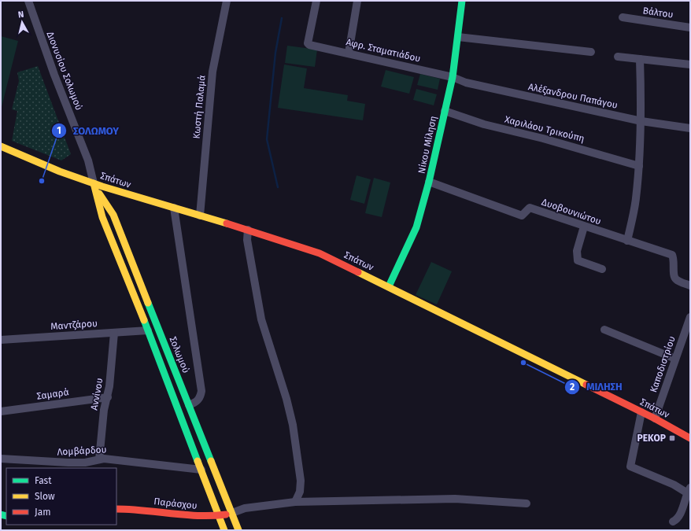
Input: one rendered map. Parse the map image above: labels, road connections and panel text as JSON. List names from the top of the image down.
{
  "streets": {
    "street": [
      "Βάλτου",
      "Αφρ. Σταματιάδου",
      "Διονυσίου Σολωμού",
      "Αλέξανδρου Παπάγου",
      "Κωστή Παλαμά",
      "Χαριλάου Τρικούπη",
      "Νίκου Μίληση",
      "Σπάτων",
      "Δυοβουνιώτου",
      "Μαντζάρου",
      "Σολωμού",
      "Καποδιστρίου",
      "Σαμαρά",
      "Αννίνου",
      "Λομβάρδου",
      "Παράσχου"
    ]
  },
  "crossings": [
    ["Αφρ. Σταματιάδου", "Αλέξανδρου Παπάγου"],
    ["Αφρ. Σταματιάδου", "Νίκου Μίληση"],
    ["Διονυσίου Σολωμού", "Σπάτων"],
    ["Διονυσίου Σολωμού", "Σολωμού"],
    ["Αλέξανδρου Παπάγου", "Νίκου Μίληση"],
    ["Κωστή Παλαμά", "Σπάτων"],
    ["Χαριλάου Τρικούπη", "Νίκου Μίληση"],
    ["Νίκου Μίληση", "Σπάτων"],
    ["Νίκου Μίληση", "Δυοβουνιώτου"],
    ["Σπάτων", "Σολωμού"],
    ["Σπάτων", "Καποδιστρίου"],
    ["Μαντζάρου", "Αννίνου"],
    ["Σολωμού", "Παράσχου"],
    ["Σαμαρά", "Αννίνου"],
    ["Αννίνου", "Λομβάρδου"]
  ],
  "places": {
    "other": ["ΣΟΛΩΜΟΥ", "ΜΙΛΗΣΗ"],
    "transit": ["ΡΕΚΟΡ"]
  },
  "legend": ["Fast", "Slow", "Jam"],
  "north": "top"
}
